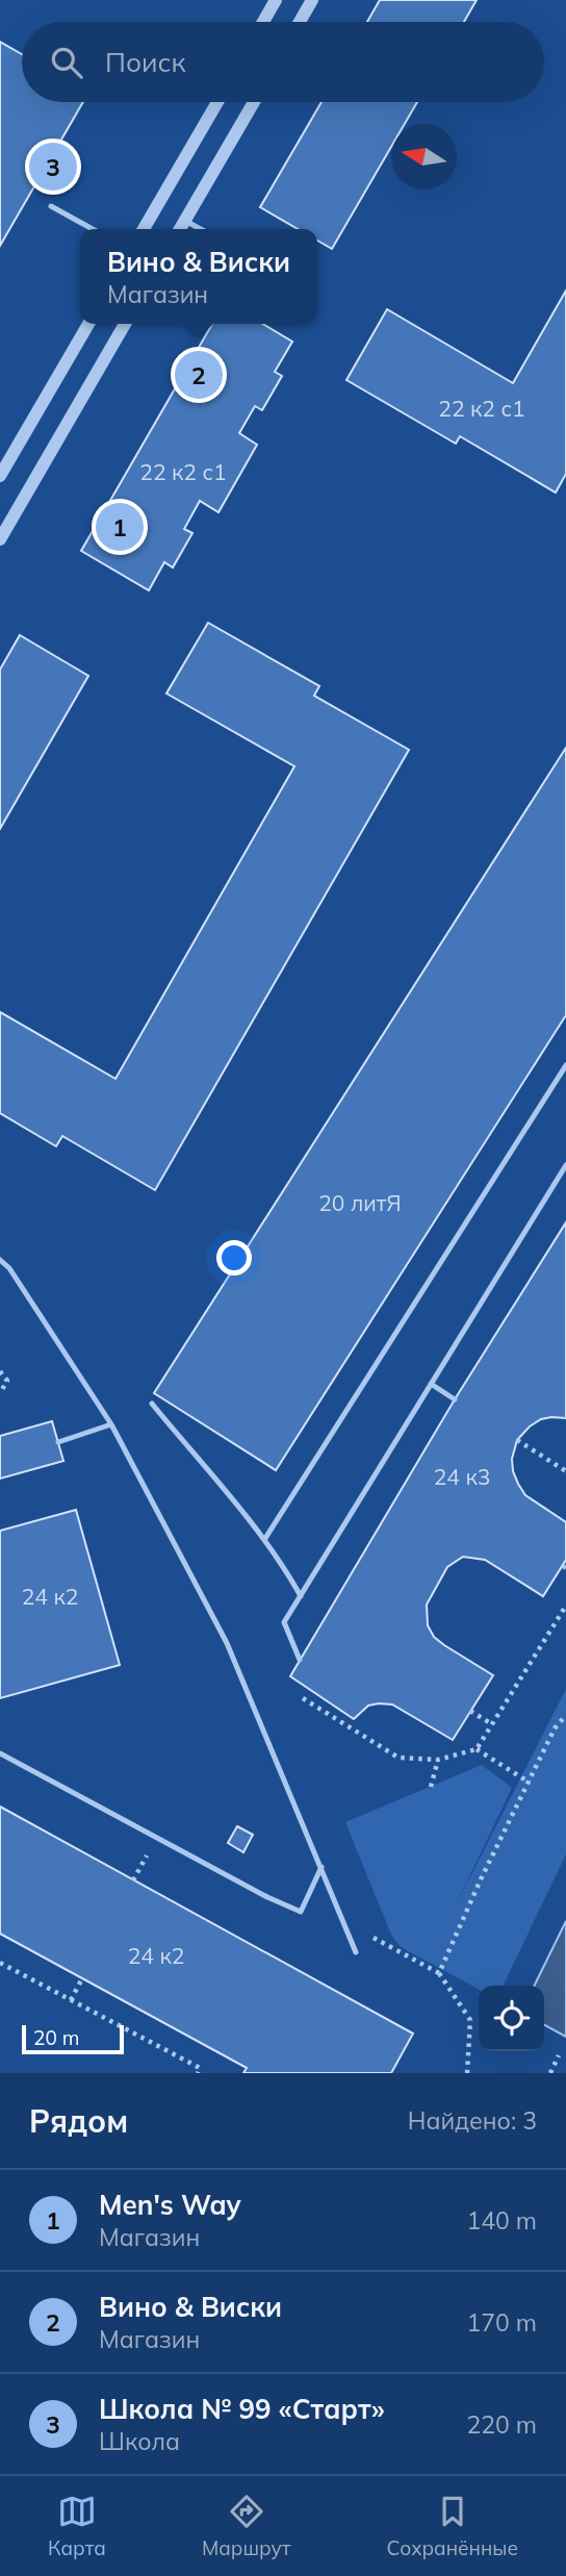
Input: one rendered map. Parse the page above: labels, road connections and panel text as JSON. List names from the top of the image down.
{
  "house_numbers": [
    "22 к2 с1",
    "22 к2 с1",
    "20 литЯ",
    "24 к3",
    "24 к2",
    "24 к2"
  ],
  "scale_bar": "20 m",
  "north": "left",
  "page": {
    "search": "Поиск",
    "pins": ["3", "2", "1"],
    "popup": ["Вино & Виски", "Магазин"],
    "scale": "20 m",
    "heading": ["Рядом", "Найдено: 3"],
    "list": [
      {
        "mark": "1",
        "name": "Men's Way",
        "note": "Магазин",
        "value": "140 m"
      },
      {
        "mark": "2",
        "name": "Вино & Виски",
        "note": "Магазин",
        "value": "170 m"
      },
      {
        "mark": "3",
        "name": "Школа № 99 «Старт»",
        "note": "Школа",
        "value": "220 m"
      }
    ],
    "nav": ["Карта", "Маршрут", "Сохранённые"]
  }
}
